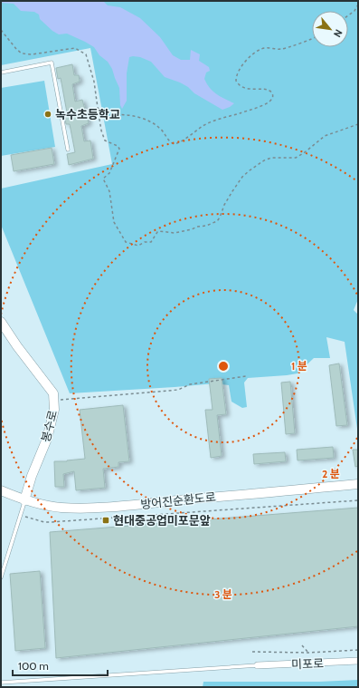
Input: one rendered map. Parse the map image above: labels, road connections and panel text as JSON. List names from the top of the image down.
{
  "streets": {
    "main road": ["봉수로", "방어진순환도로"],
    "street": ["미포로"]
  },
  "crossings": [
    ["봉수로", "방어진순환도로"]
  ],
  "places": {
    "other": ["녹수초등학교"],
    "transit": ["현대중공업미포문앞"]
  },
  "scale_bar": "100 m",
  "north": "bottom right",
  "rings": ["1 분", "2 분", "3 분"]
}
